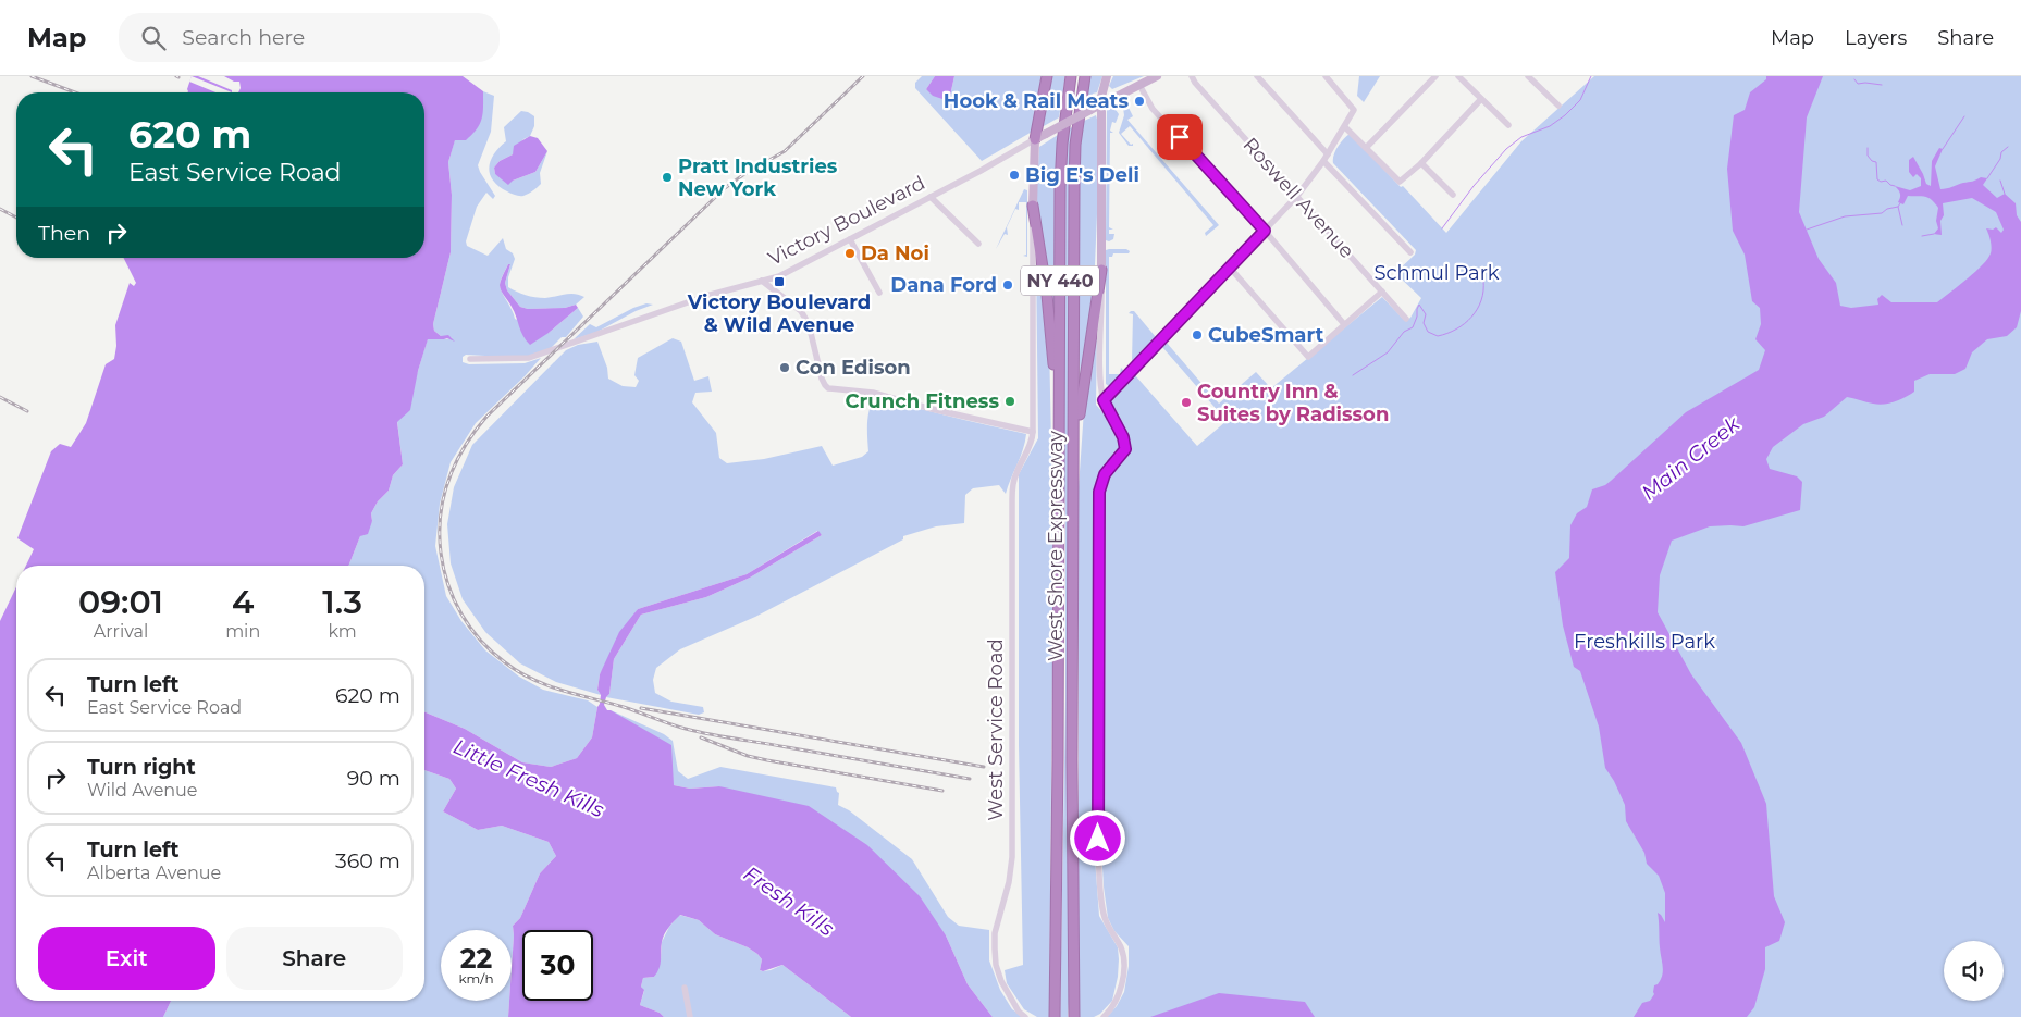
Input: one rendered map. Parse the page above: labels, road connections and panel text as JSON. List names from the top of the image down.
{
  "streets": {
    "highway": ["NY 440", "West Shore Expressway"],
    "main road": ["Victory Boulevard", "West Service Road"],
    "street": ["Roswell Avenue"]
  },
  "crossings": [
    ["Victory Boulevard", "West Service Road"]
  ],
  "water": ["Main Creek", "Little Fresh Kills", "Fresh Kills"],
  "parks": ["Schmul Park", "Freshkills Park"],
  "places": {
    "other": [
      "Hook & Rail Meats",
      "Big E's Deli",
      "Pratt Industries New York",
      "Da Noi",
      "Dana Ford",
      "CubeSmart",
      "Con Edison",
      "Crunch Fitness",
      "Country Inn & Suites by Radisson"
    ],
    "transit": ["Victory Boulevard & Wild Avenue"]
  },
  "page": {
    "header": "Map",
    "search": "Search here",
    "nav": ["Map", "Layers", "Share"],
    "turn": ["620 m", "East Service Road"],
    "then": "Then",
    "eta": [
      "09:01",
      "Arrival",
      "4",
      "min",
      "1.3",
      "km"
    ],
    "list": [
      {
        "name": "Turn left",
        "note": "East Service Road",
        "value": "620 m"
      },
      {
        "name": "Turn right",
        "note": "Wild Avenue",
        "value": "90 m"
      },
      {
        "name": "Turn left",
        "note": "Alberta Avenue",
        "value": "360 m"
      }
    ],
    "buttons": ["Exit", "Share"],
    "speed": "22 km/h",
    "limit": "30"
  }
}
